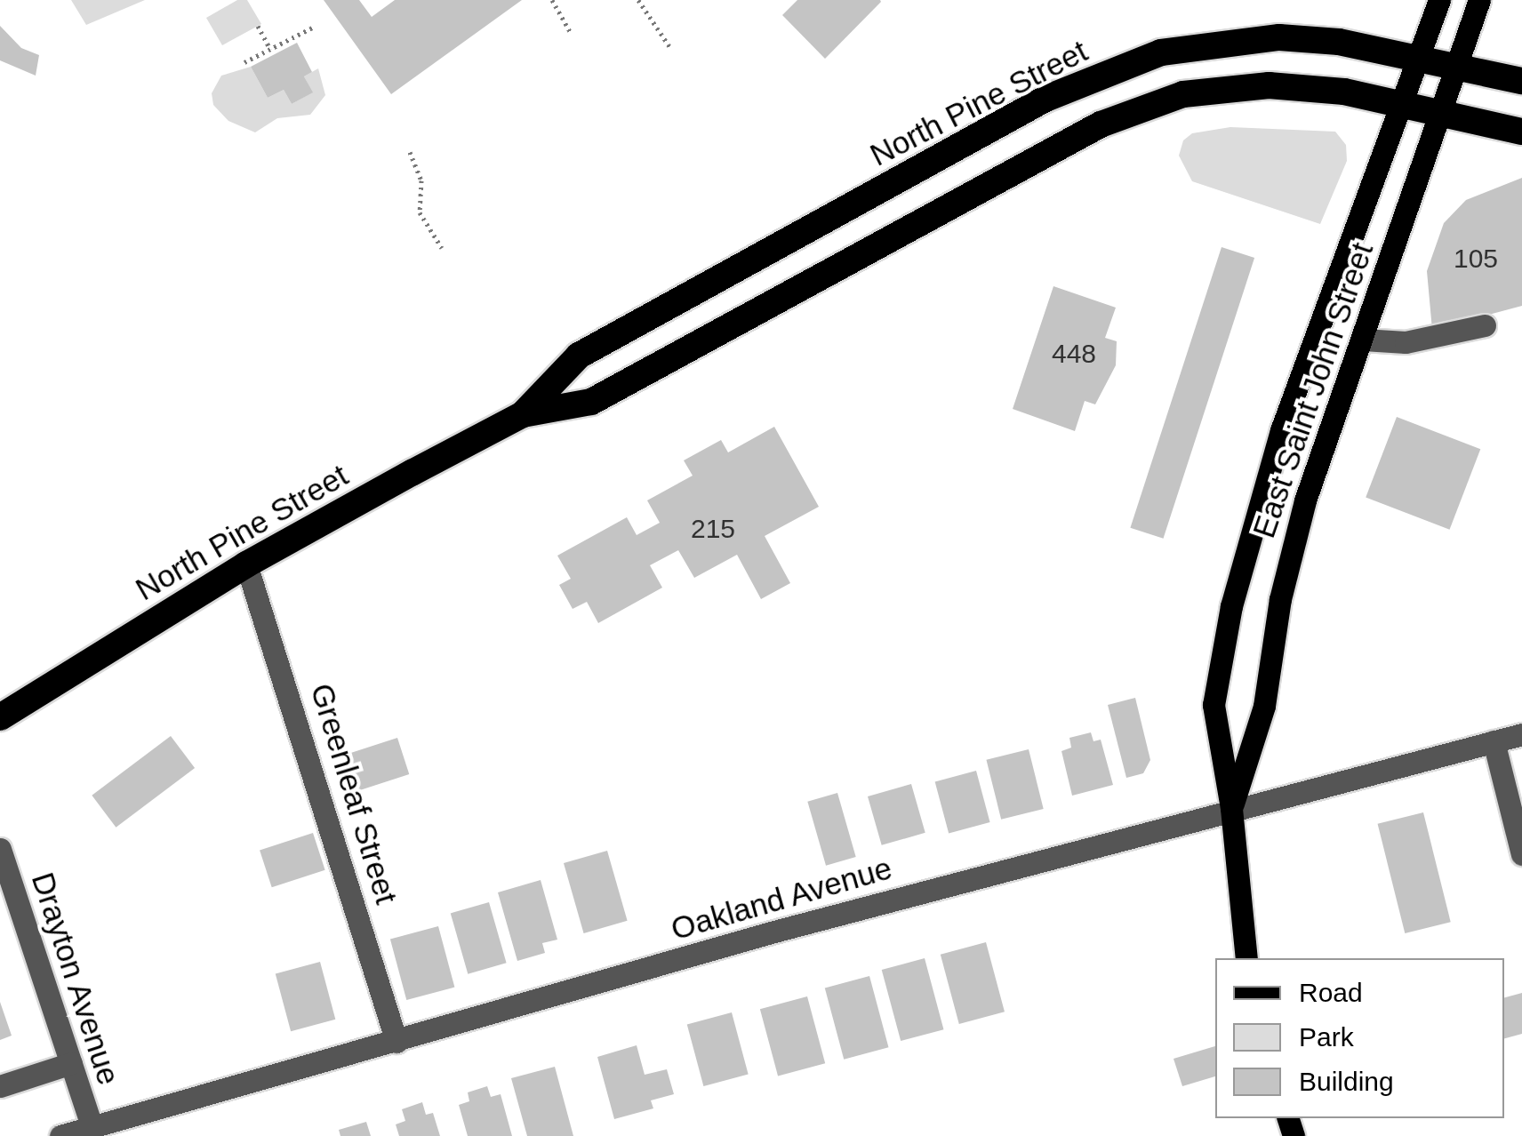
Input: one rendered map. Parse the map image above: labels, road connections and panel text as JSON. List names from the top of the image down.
{
  "streets": {
    "highway": ["North Pine Street"],
    "main road": ["East Saint John Street"],
    "street": ["Greenleaf Street", "Oakland Avenue", "Drayton Avenue"]
  },
  "crossings": [
    ["North Pine Street", "East Saint John Street"],
    ["North Pine Street", "Greenleaf Street"],
    ["East Saint John Street", "Oakland Avenue"],
    ["Greenleaf Street", "Oakland Avenue"],
    ["Oakland Avenue", "Drayton Avenue"]
  ],
  "house_numbers": ["105", "448", "215"],
  "legend": ["Road", "Park", "Building"]
}
